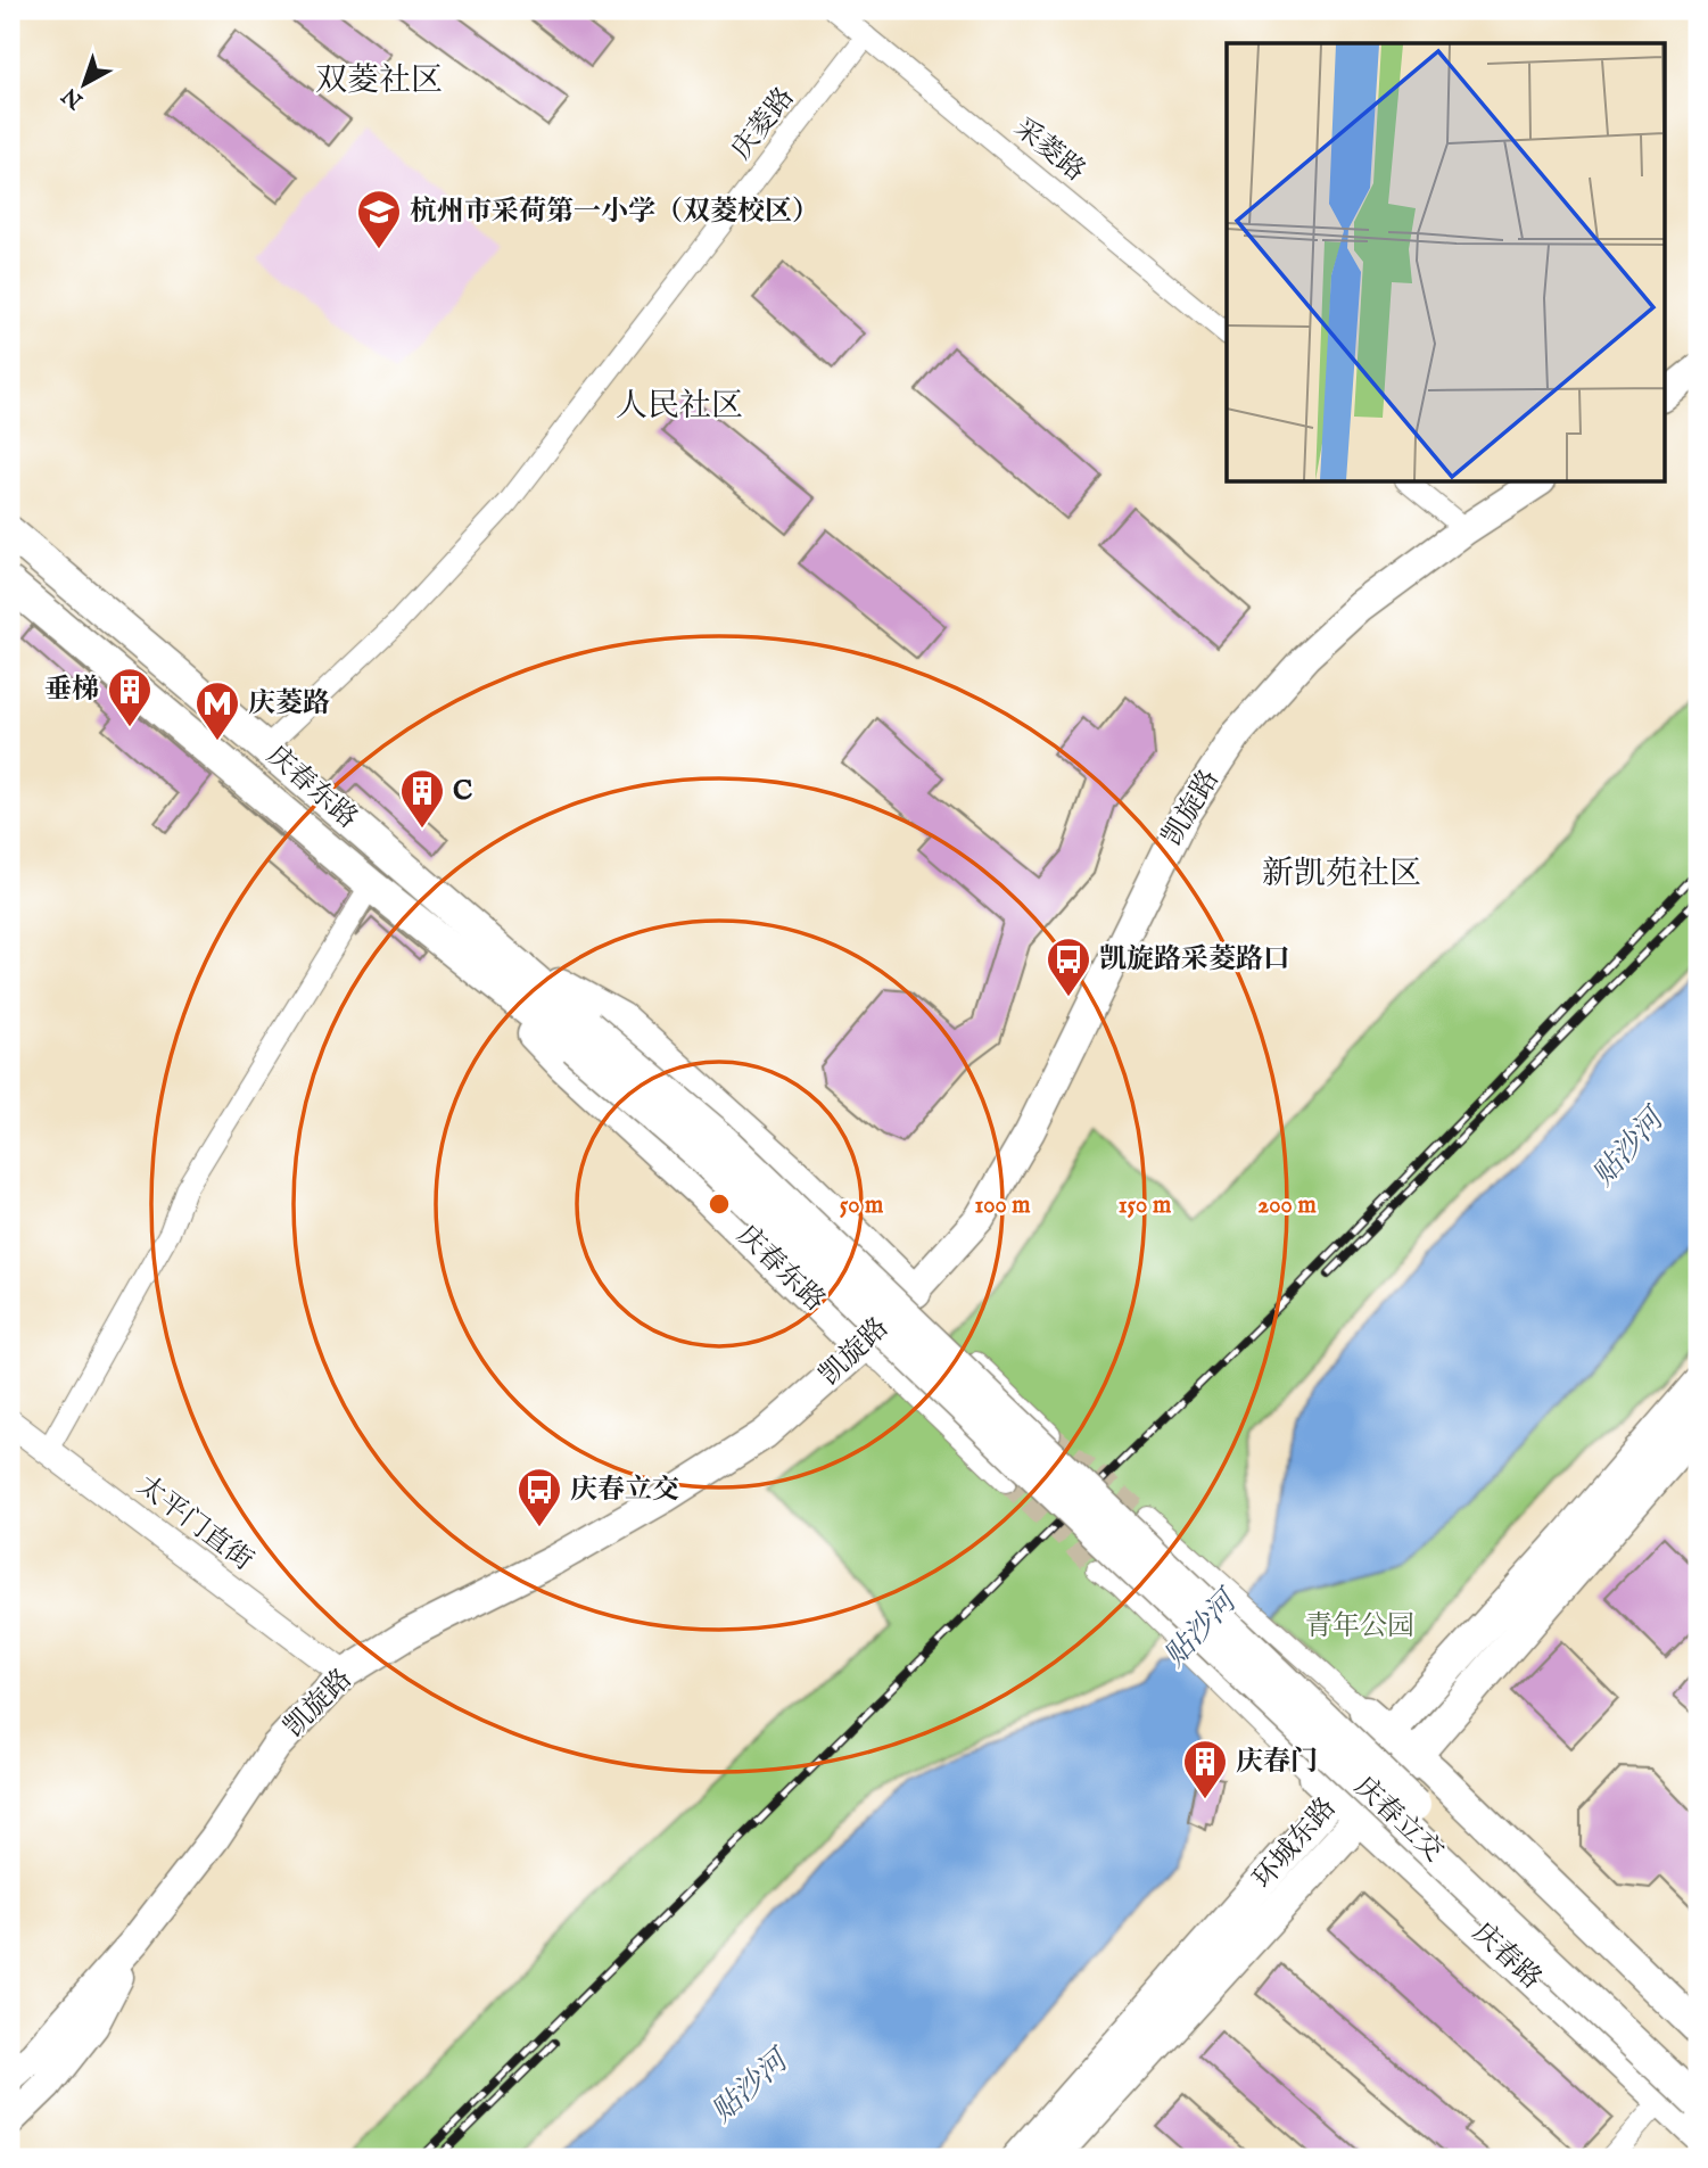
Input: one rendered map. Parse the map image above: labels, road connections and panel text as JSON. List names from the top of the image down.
{
  "streets": {
    "main road": [
      "庆春东路",
      "凯旋路",
      "庆春立交",
      "环城东路",
      "庆春路"
    ],
    "street": ["庆菱路", "采菱路", "太平门直街"]
  },
  "crossings": [
    ["庆菱路", "采菱路"],
    ["庆菱路", "庆春东路"],
    ["庆春东路", "凯旋路"],
    ["庆春东路", "庆春立交"],
    ["凯旋路", "太平门直街"],
    ["环城东路", "庆春路"]
  ],
  "districts": ["双菱社区", "人民社区", "新凯苑社区"],
  "water": ["贴沙河"],
  "parks": ["青年公园"],
  "places": {
    "school or university": ["杭州市采荷第一小学（双菱校区）"],
    "building": ["垂梯", "C", "庆春门"],
    "metro station": ["庆菱路"],
    "bus stop": ["凯旋路采菱路口", "庆春立交"]
  },
  "north": "bottom left",
  "rings": [
    "50 m",
    "100 m",
    "150 m",
    "200 m"
  ]
}
